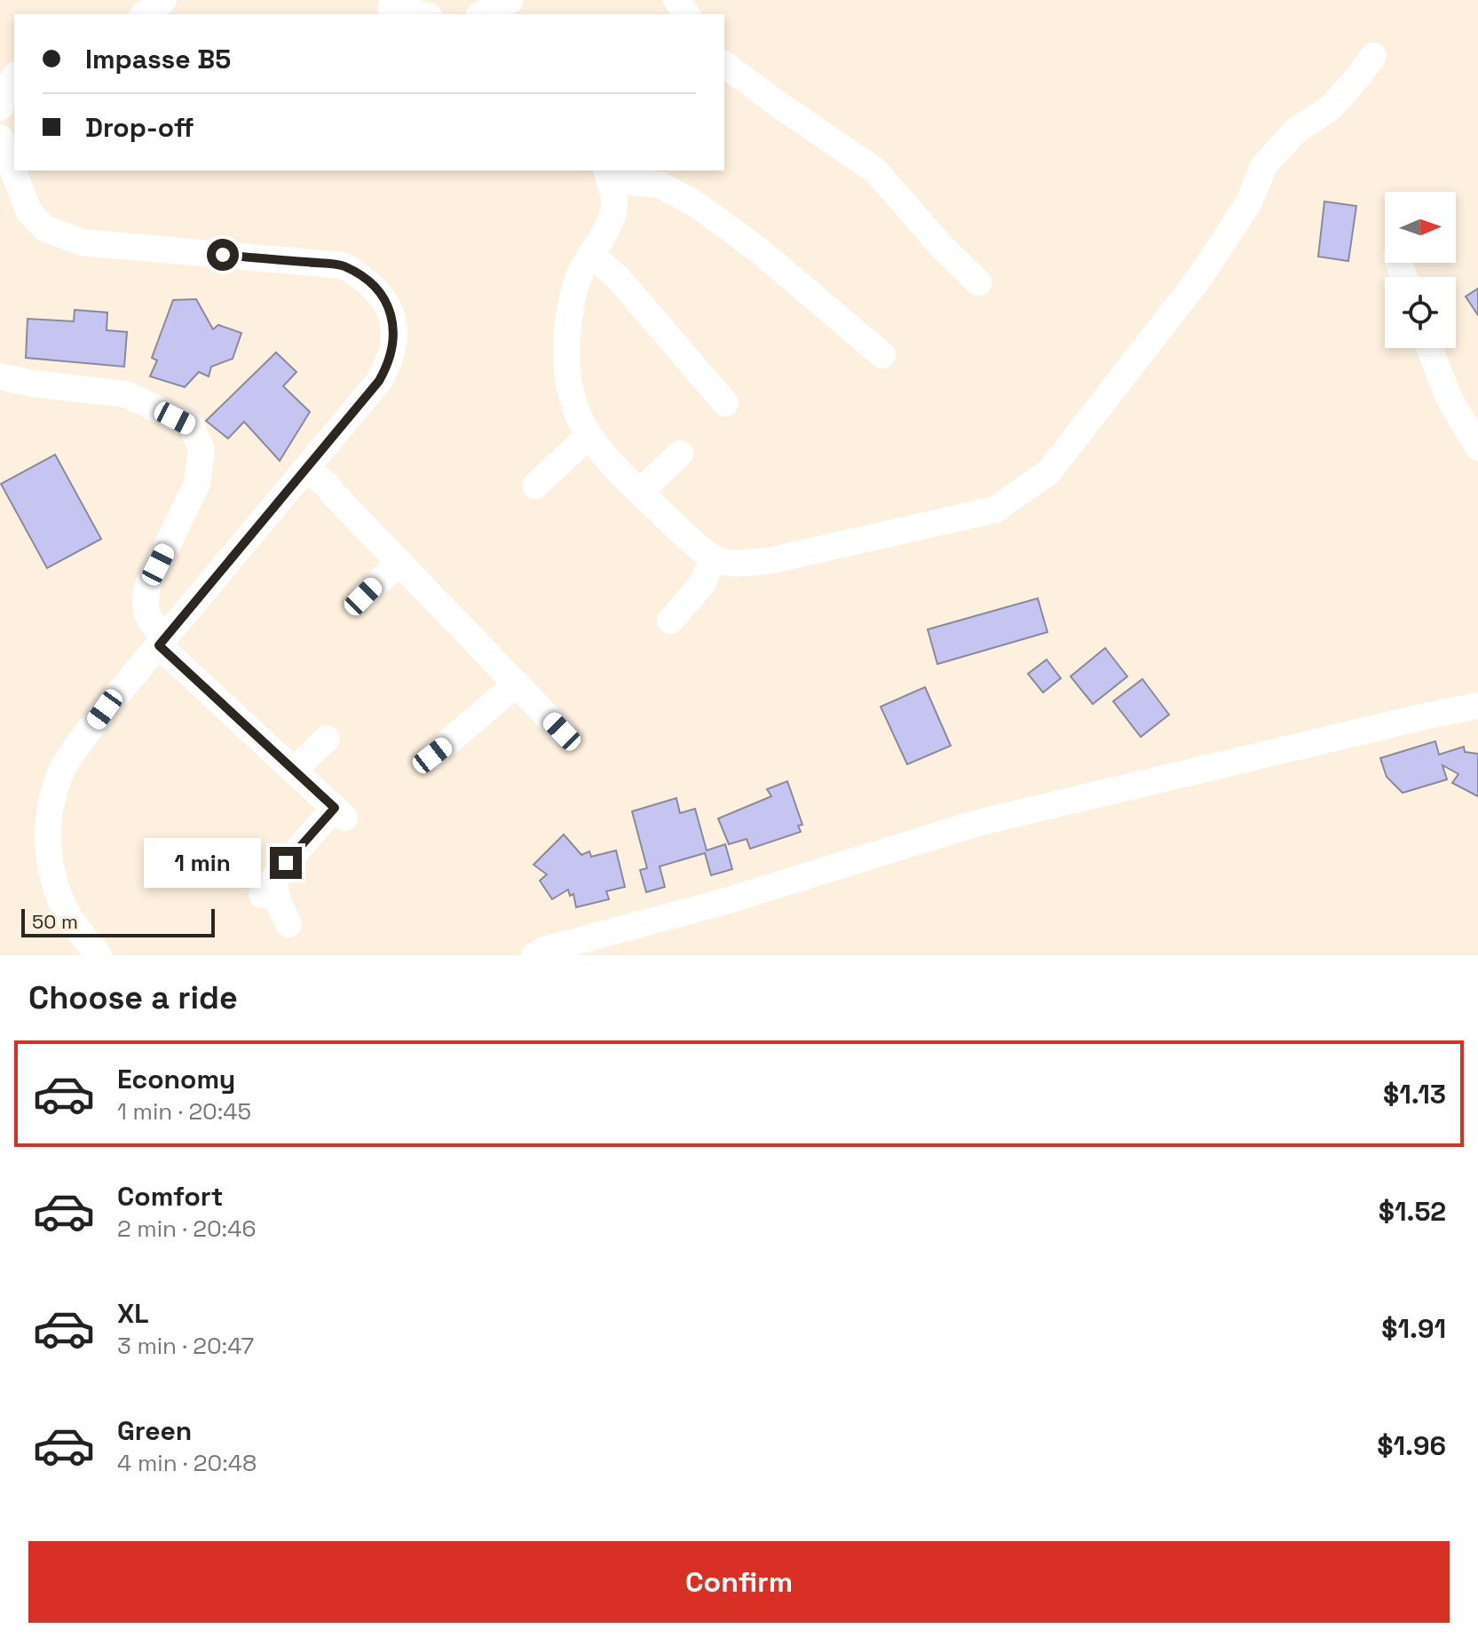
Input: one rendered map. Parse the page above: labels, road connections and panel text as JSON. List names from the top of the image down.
{
  "scale_bar": "50 m",
  "north": "right",
  "page": {
    "banner": ["Impasse B5", "Drop-off"],
    "bubble": "1 min",
    "scale": "50 m",
    "heading": "Choose a ride",
    "list": [
      {
        "name": "Economy",
        "note": "1 min · 20:45",
        "value": "$1.13"
      },
      {
        "name": "Comfort",
        "note": "2 min · 20:46",
        "value": "$1.52"
      },
      {
        "name": "XL",
        "note": "3 min · 20:47",
        "value": "$1.91"
      },
      {
        "name": "Green",
        "note": "4 min · 20:48",
        "value": "$1.96"
      }
    ],
    "buttons": "Confirm"
  }
}
